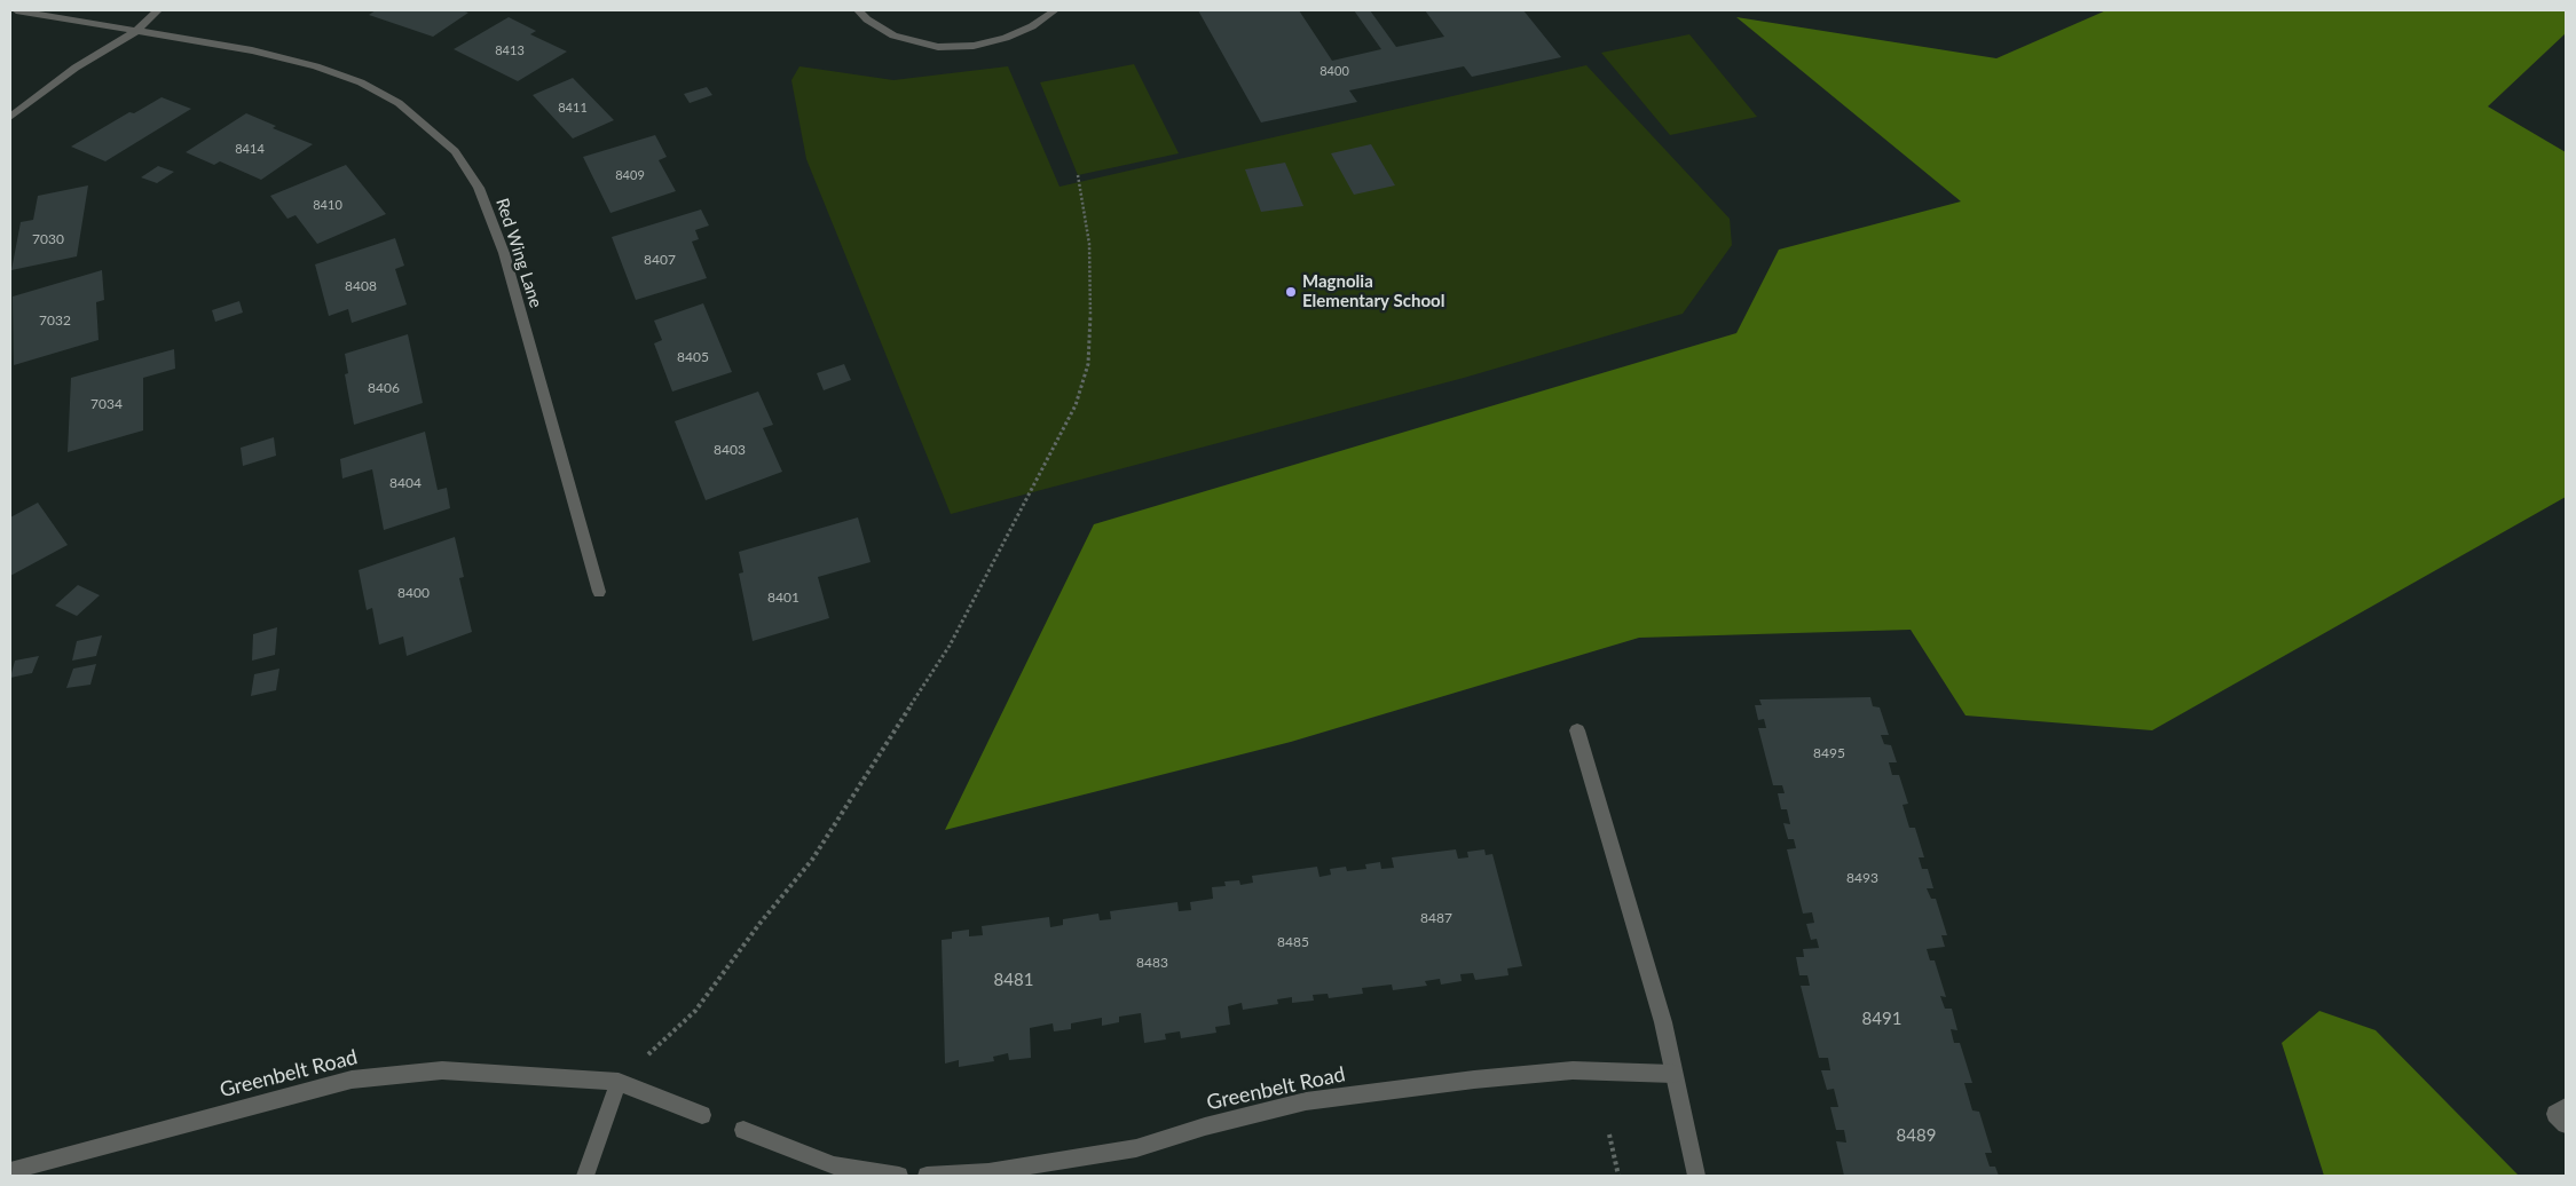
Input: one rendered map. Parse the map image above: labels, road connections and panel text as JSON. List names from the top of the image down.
{
  "streets": {
    "street": ["Red Wing Lane", "Greenbelt Road"]
  },
  "places": ["Magnolia Elementary School"],
  "house_numbers": [
    "8413",
    "8400",
    "8411",
    "8414",
    "8409",
    "8410",
    "7030",
    "8407",
    "8408",
    "7032",
    "8405",
    "8406",
    "7034",
    "8403",
    "8404",
    "8400",
    "8401",
    "8495",
    "8493",
    "8487",
    "8485",
    "8483",
    "8481",
    "8491",
    "8489"
  ]
}
